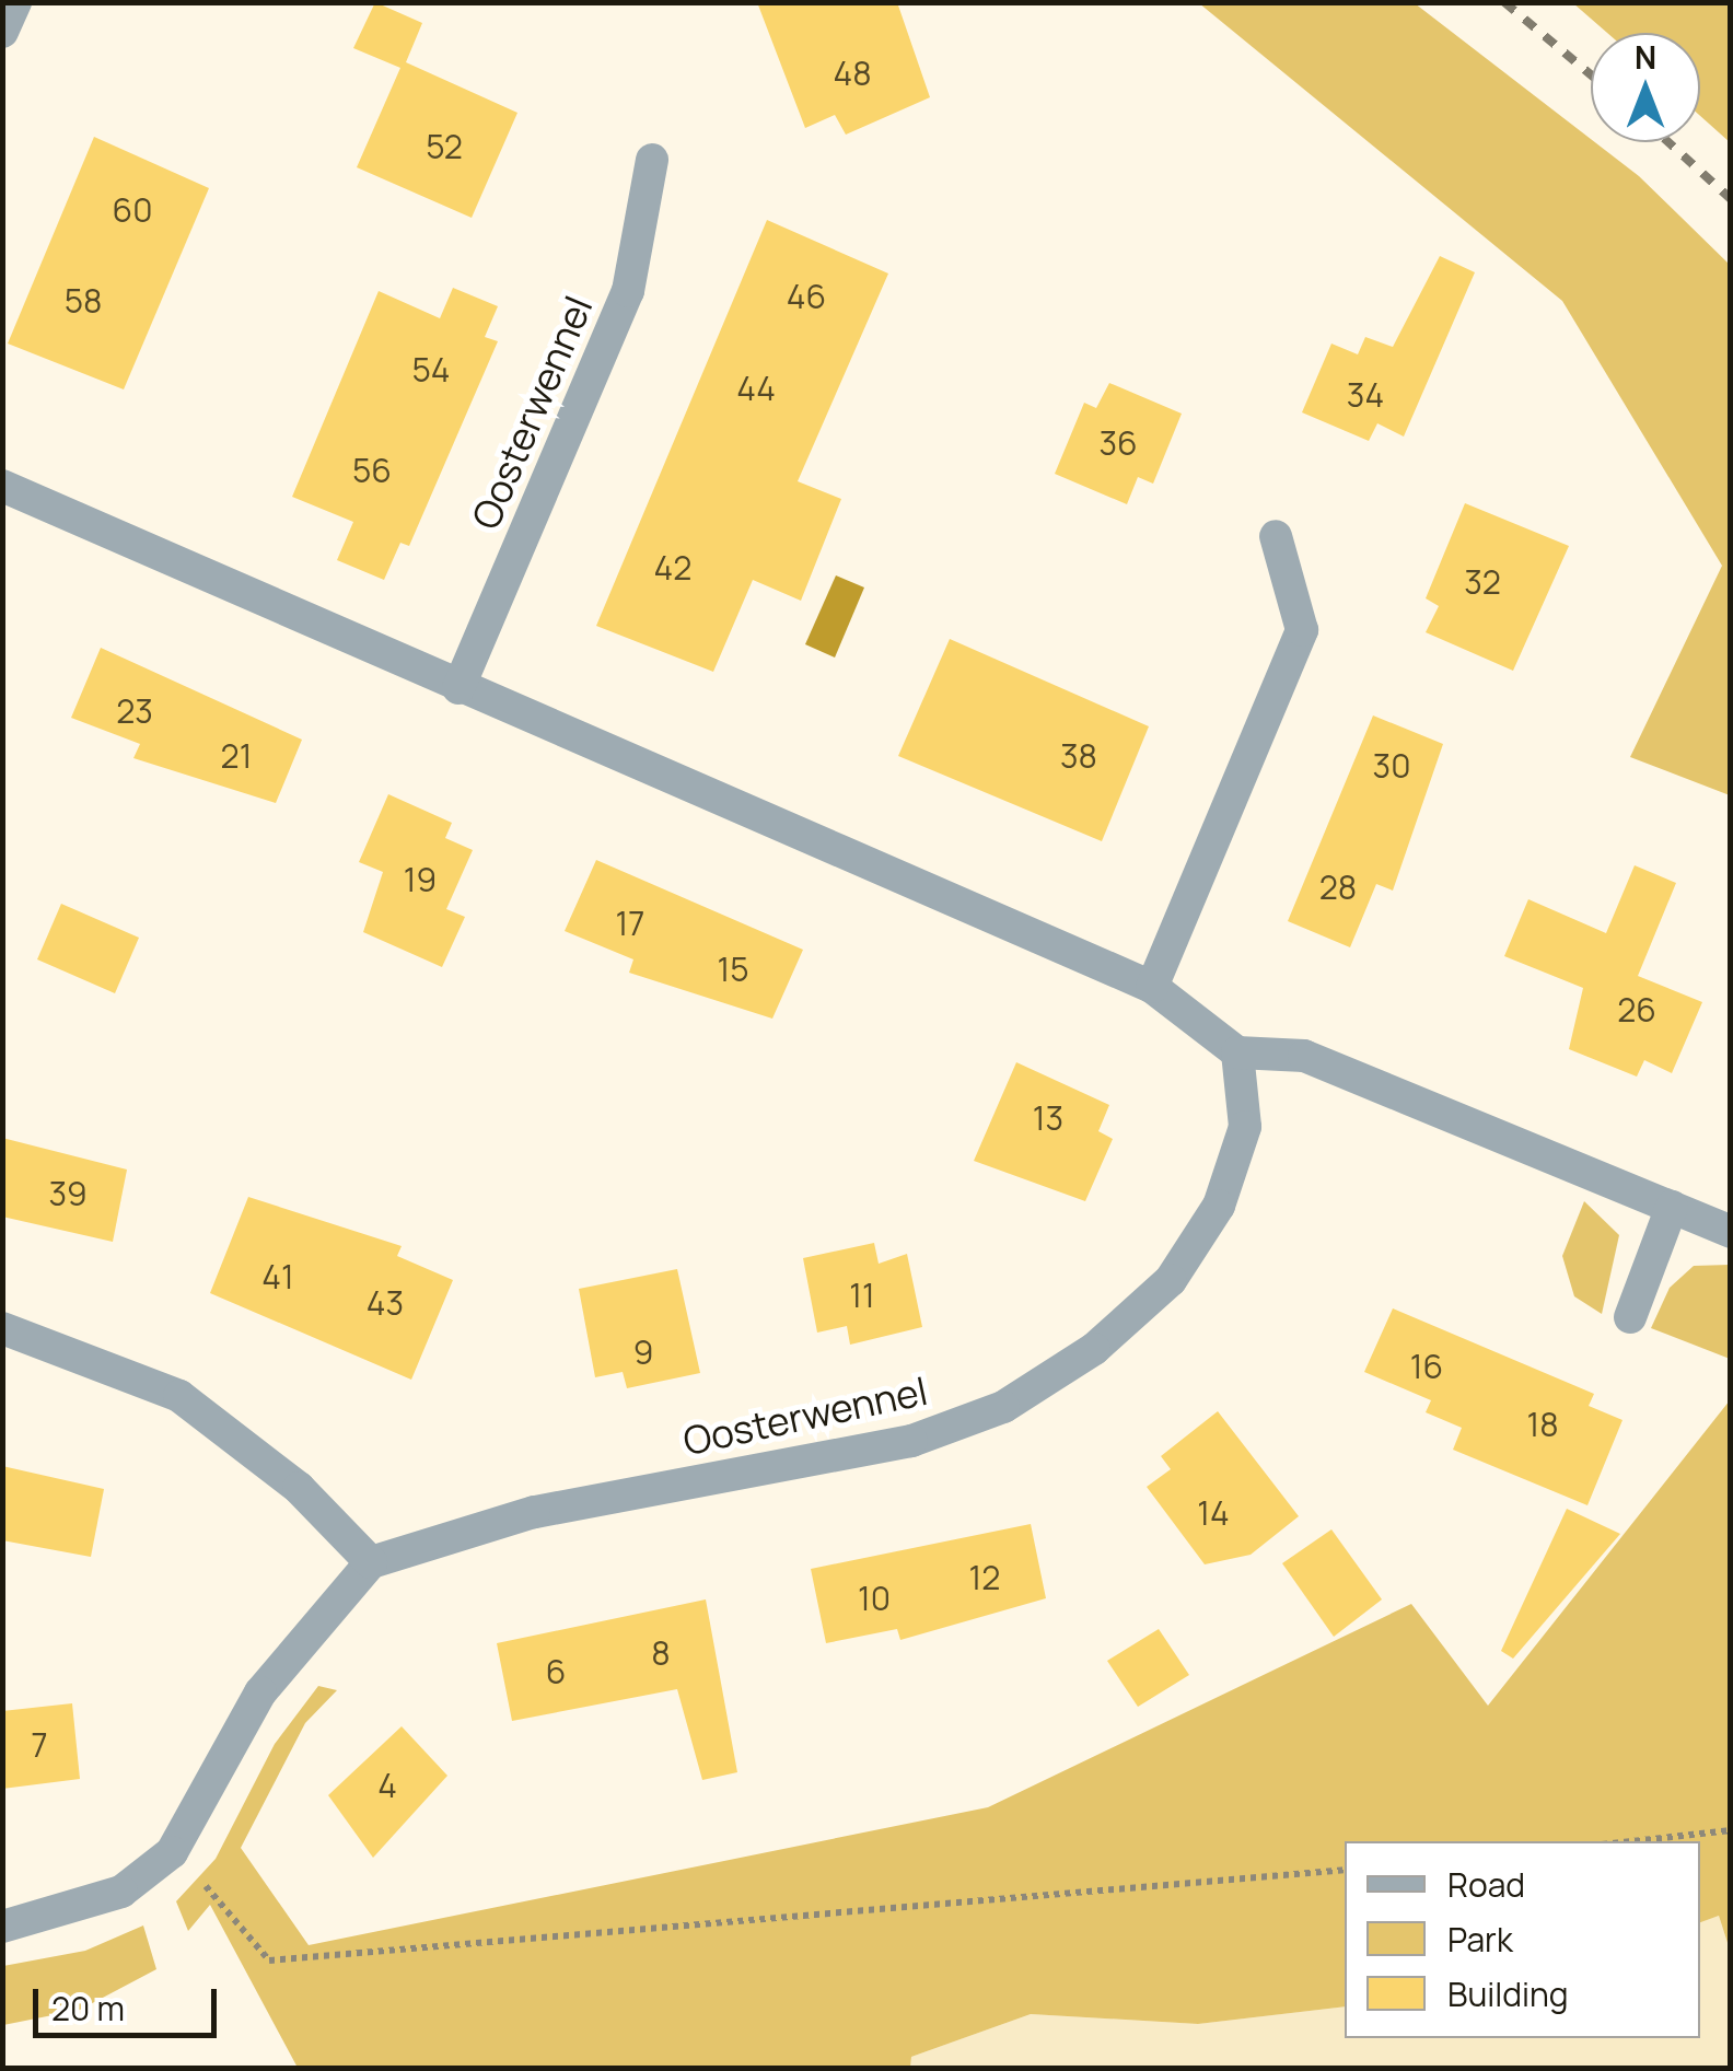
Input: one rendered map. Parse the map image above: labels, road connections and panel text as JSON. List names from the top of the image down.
{
  "streets": {
    "street": ["Oosterwennel"]
  },
  "house_numbers": [
    "48",
    "52",
    "60",
    "46",
    "58",
    "54",
    "44",
    "34",
    "36",
    "56",
    "42",
    "32",
    "23",
    "21",
    "38",
    "30",
    "19",
    "28",
    "17",
    "15",
    "26",
    "13",
    "39",
    "41",
    "11",
    "43",
    "9",
    "16",
    "18",
    "14",
    "12",
    "10",
    "8",
    "6",
    "7",
    "4"
  ],
  "legend": ["Road", "Park", "Building"],
  "scale_bar": "20 m",
  "north": "top"
}
